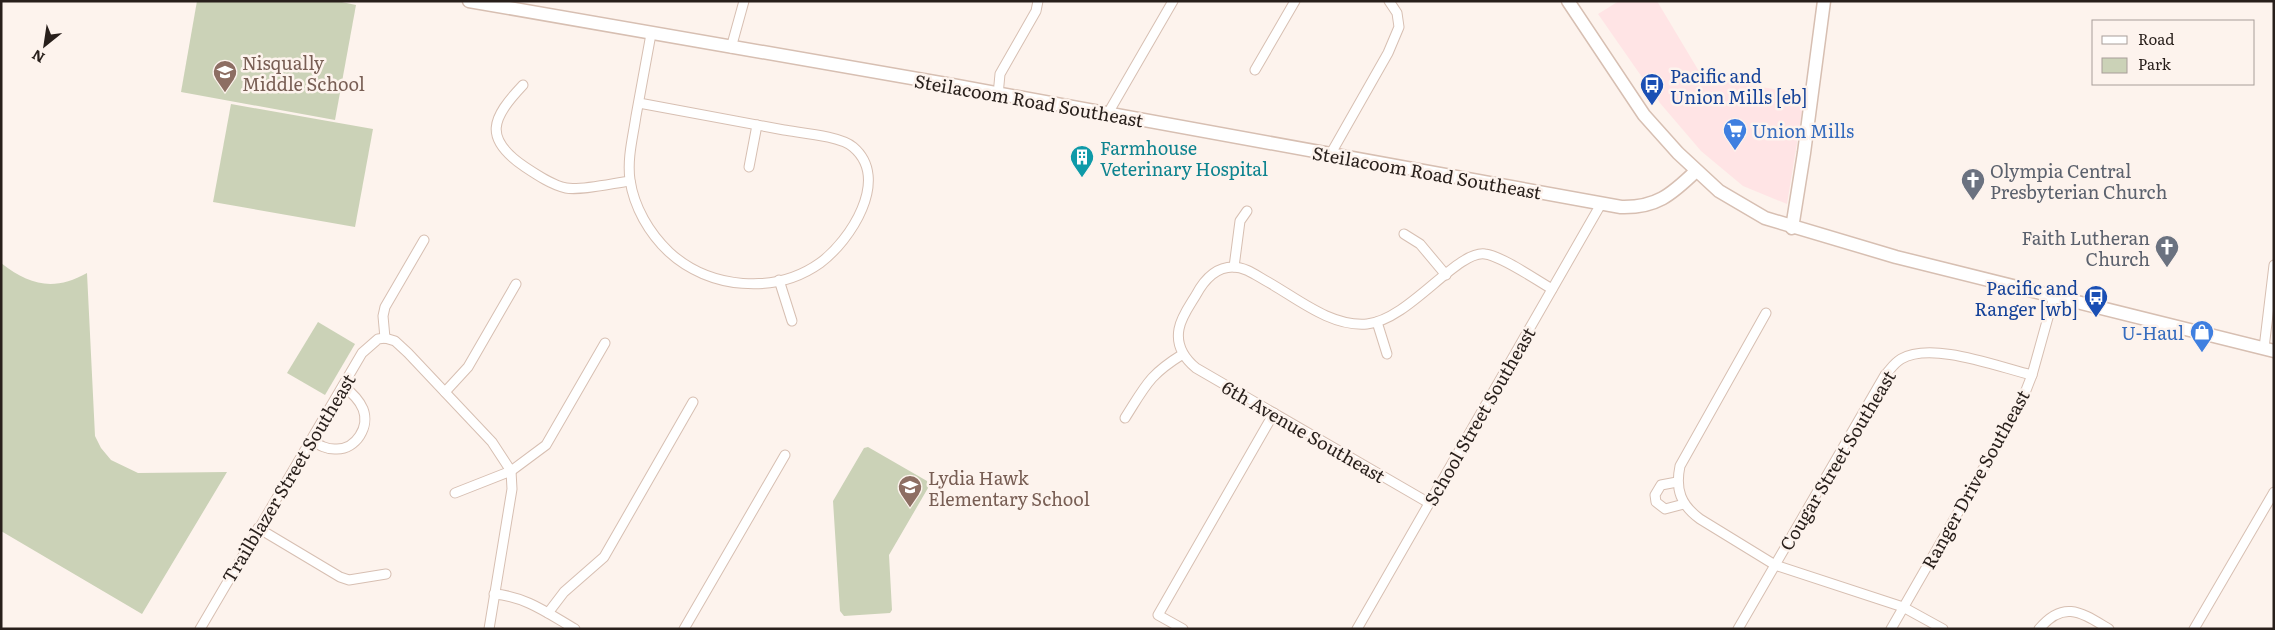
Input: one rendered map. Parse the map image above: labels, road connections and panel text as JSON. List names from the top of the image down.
{
  "streets": {
    "street": [
      "Steilacoom Road Southeast",
      "School Street Southeast",
      "6th Avenue Southeast",
      "Cougar Street Southeast",
      "Trailblazer Street Southeast",
      "Ranger Drive Southeast"
    ]
  },
  "crossings": [
    ["Steilacoom Road Southeast", "School Street Southeast"],
    ["School Street Southeast", "6th Avenue Southeast"],
    ["Cougar Street Southeast", "Ranger Drive Southeast"]
  ],
  "places": {
    "school or university": ["Nisqually Middle School", "Lydia Hawk Elementary School"],
    "bus stop": ["Pacific and Union Mills [eb]", "Pacific and Ranger [wb]"],
    "supermarket": ["Union Mills"],
    "building": ["Farmhouse Veterinary Hospital"],
    "church": ["Olympia Central Presbyterian Church", "Faith Lutheran Church"],
    "shop": ["U-Haul"]
  },
  "legend": ["Road", "Park"],
  "north": "bottom left"
}
